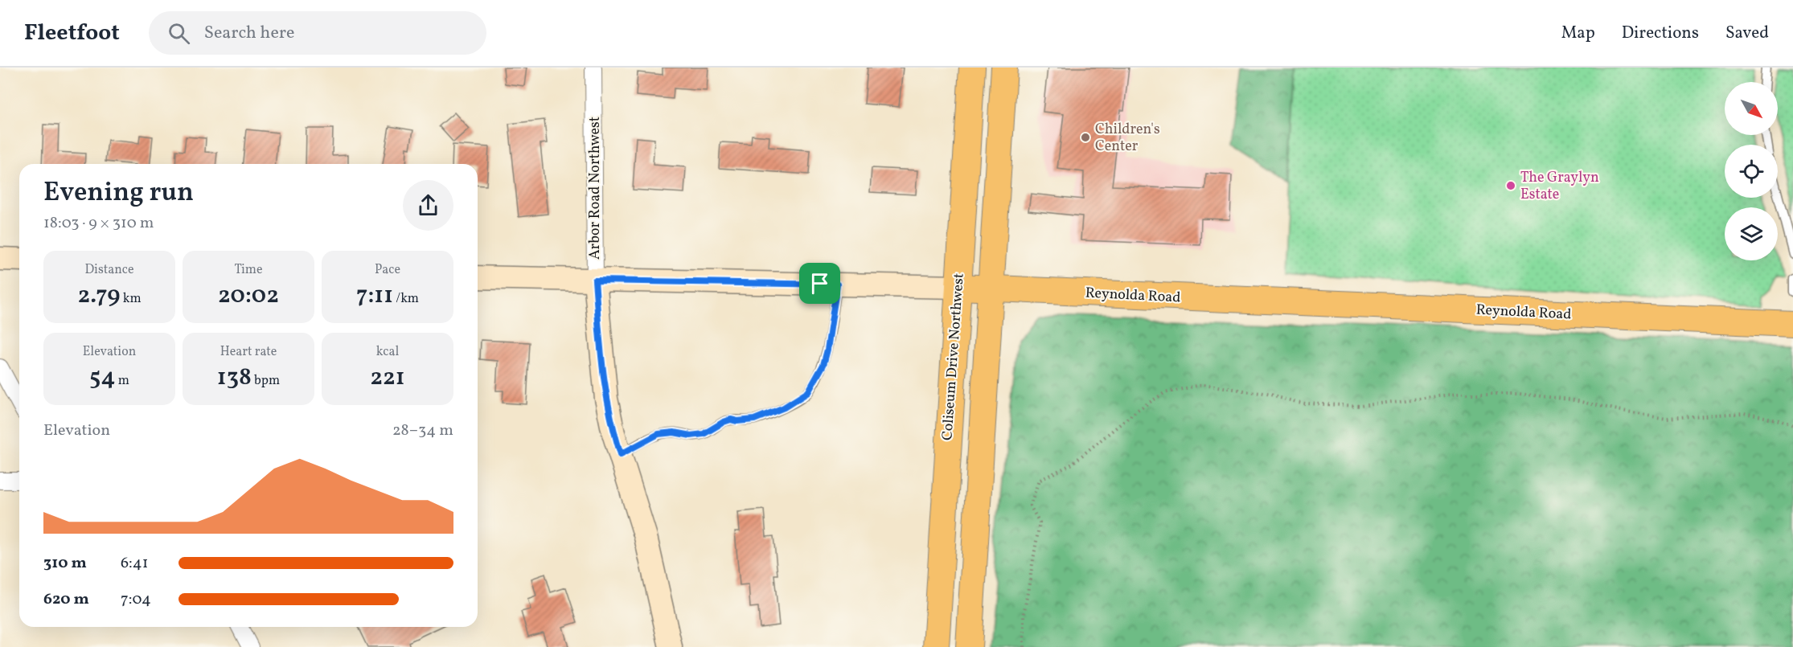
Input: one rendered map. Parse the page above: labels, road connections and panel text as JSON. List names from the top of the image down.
{
  "streets": {
    "main road": ["Arbor Road Northwest", "Reynolda Road", "Coliseum Drive Northwest"]
  },
  "crossings": [
    ["Arbor Road Northwest", "Reynolda Road"],
    ["Reynolda Road", "Coliseum Drive Northwest"]
  ],
  "places": ["Children's Center", "The Graylyn Estate"],
  "north": "bottom right",
  "page": {
    "header": "Fleetfoot",
    "search": "Search here",
    "nav": ["Map", "Directions", "Saved"],
    "heading": ["Evening run", "18:03 · 9 × 310 m"],
    "stats": [
      ["Distance", "2.79 km"],
      ["Time", "20:02"],
      ["Pace", "7:11 /km"],
      ["Elevation", "54 m"],
      ["Heart rate", "138 bpm"],
      ["kcal", "221"]
    ],
    "chart": ["Elevation", "28–34 m"],
    "list": [
      {
        "name": "310 m",
        "note": "6:41"
      },
      {
        "name": "620 m",
        "note": "7:04"
      }
    ]
  }
}
